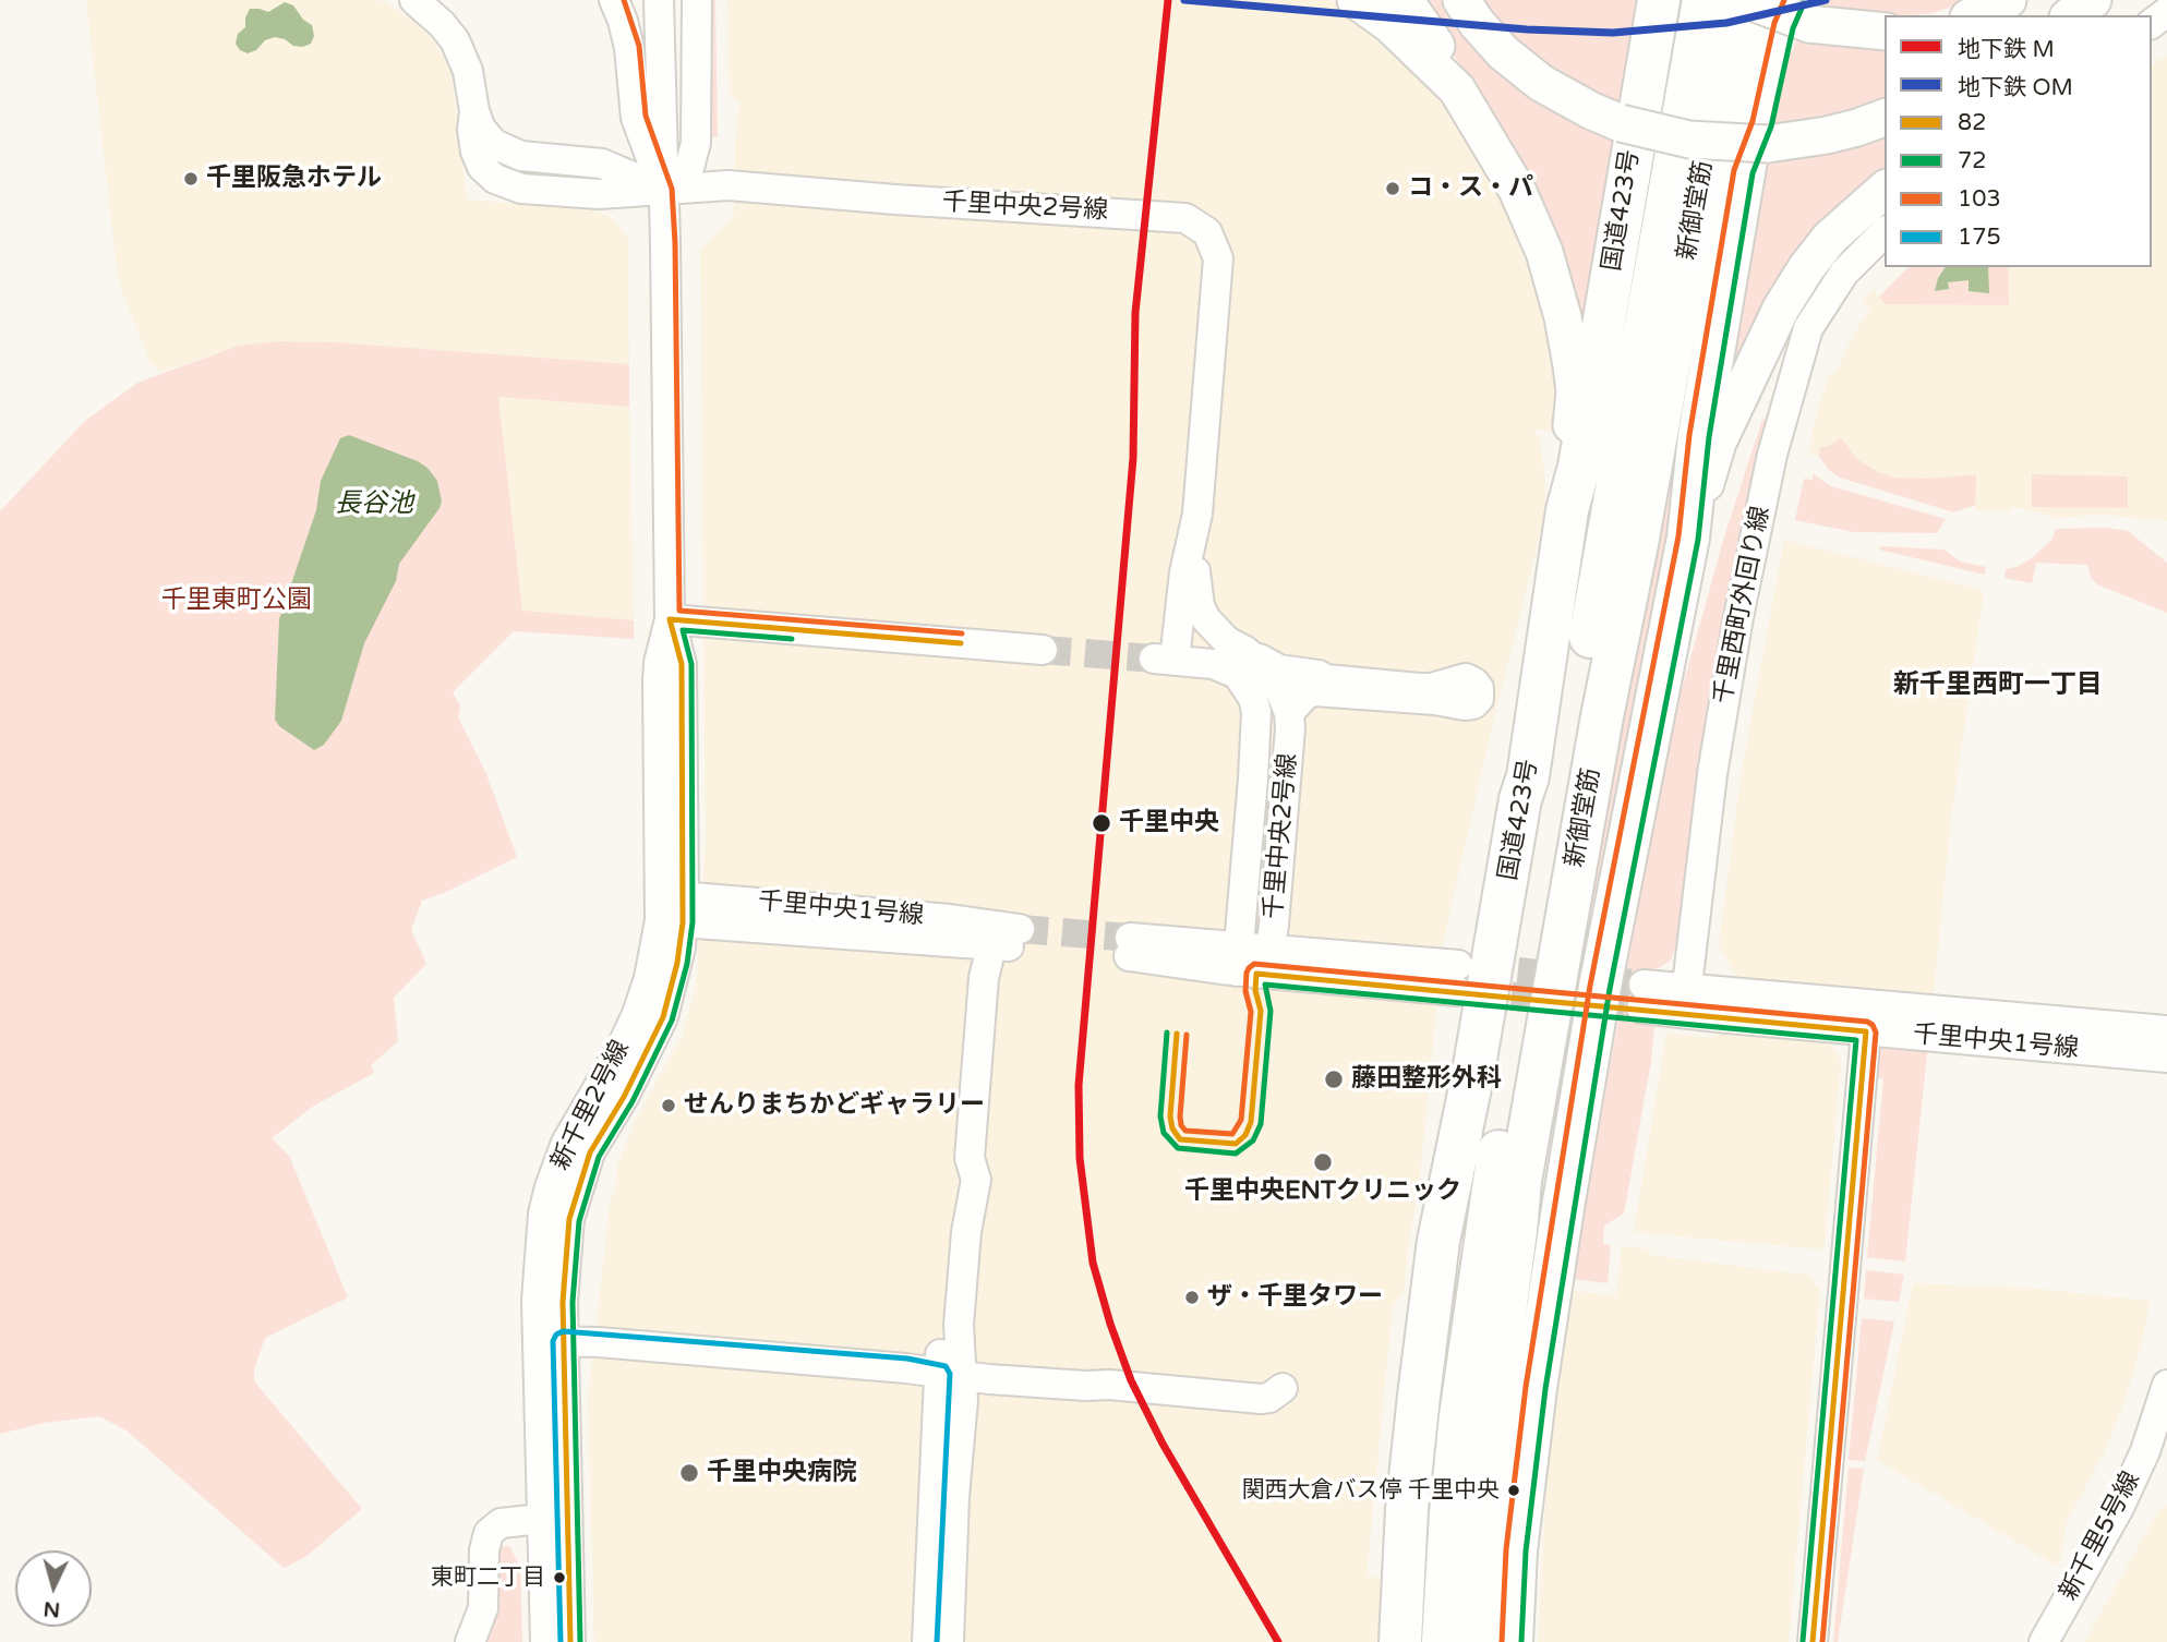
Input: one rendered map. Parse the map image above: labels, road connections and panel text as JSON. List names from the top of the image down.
{
  "streets": {
    "highway": ["国道423号", "新御堂筋"],
    "street": [
      "千里中央2号線",
      "千里西町外回り線",
      "千里中央1号線",
      "新千里2号線",
      "新千里5号線"
    ]
  },
  "crossings": [
    ["千里中央2号線", "新千里2号線"],
    ["千里西町外回り線", "千里中央1号線"],
    ["千里中央1号線", "新千里2号線"]
  ],
  "districts": ["新千里西町一丁目"],
  "water": ["長谷池"],
  "parks": ["千里東町公園"],
  "places": [
    "千里阪急ホテル",
    "コ・ス・パ",
    "千里中央",
    "藤田整形外科",
    "せんりまちかどギャラリー",
    "千里中央ENTクリニック",
    "ザ・千里タワー",
    "千里中央病院",
    "関西大倉バス停 千里中央",
    "東町二丁目"
  ],
  "lines": [
    "metro line M",
    "metro line OM",
    "transit line 103",
    "transit line 72",
    "transit line 82",
    "transit line 175"
  ],
  "legend": [
    "地下鉄 M",
    "地下鉄 OM",
    "82",
    "72",
    "103",
    "175"
  ],
  "north": "bottom"
}
